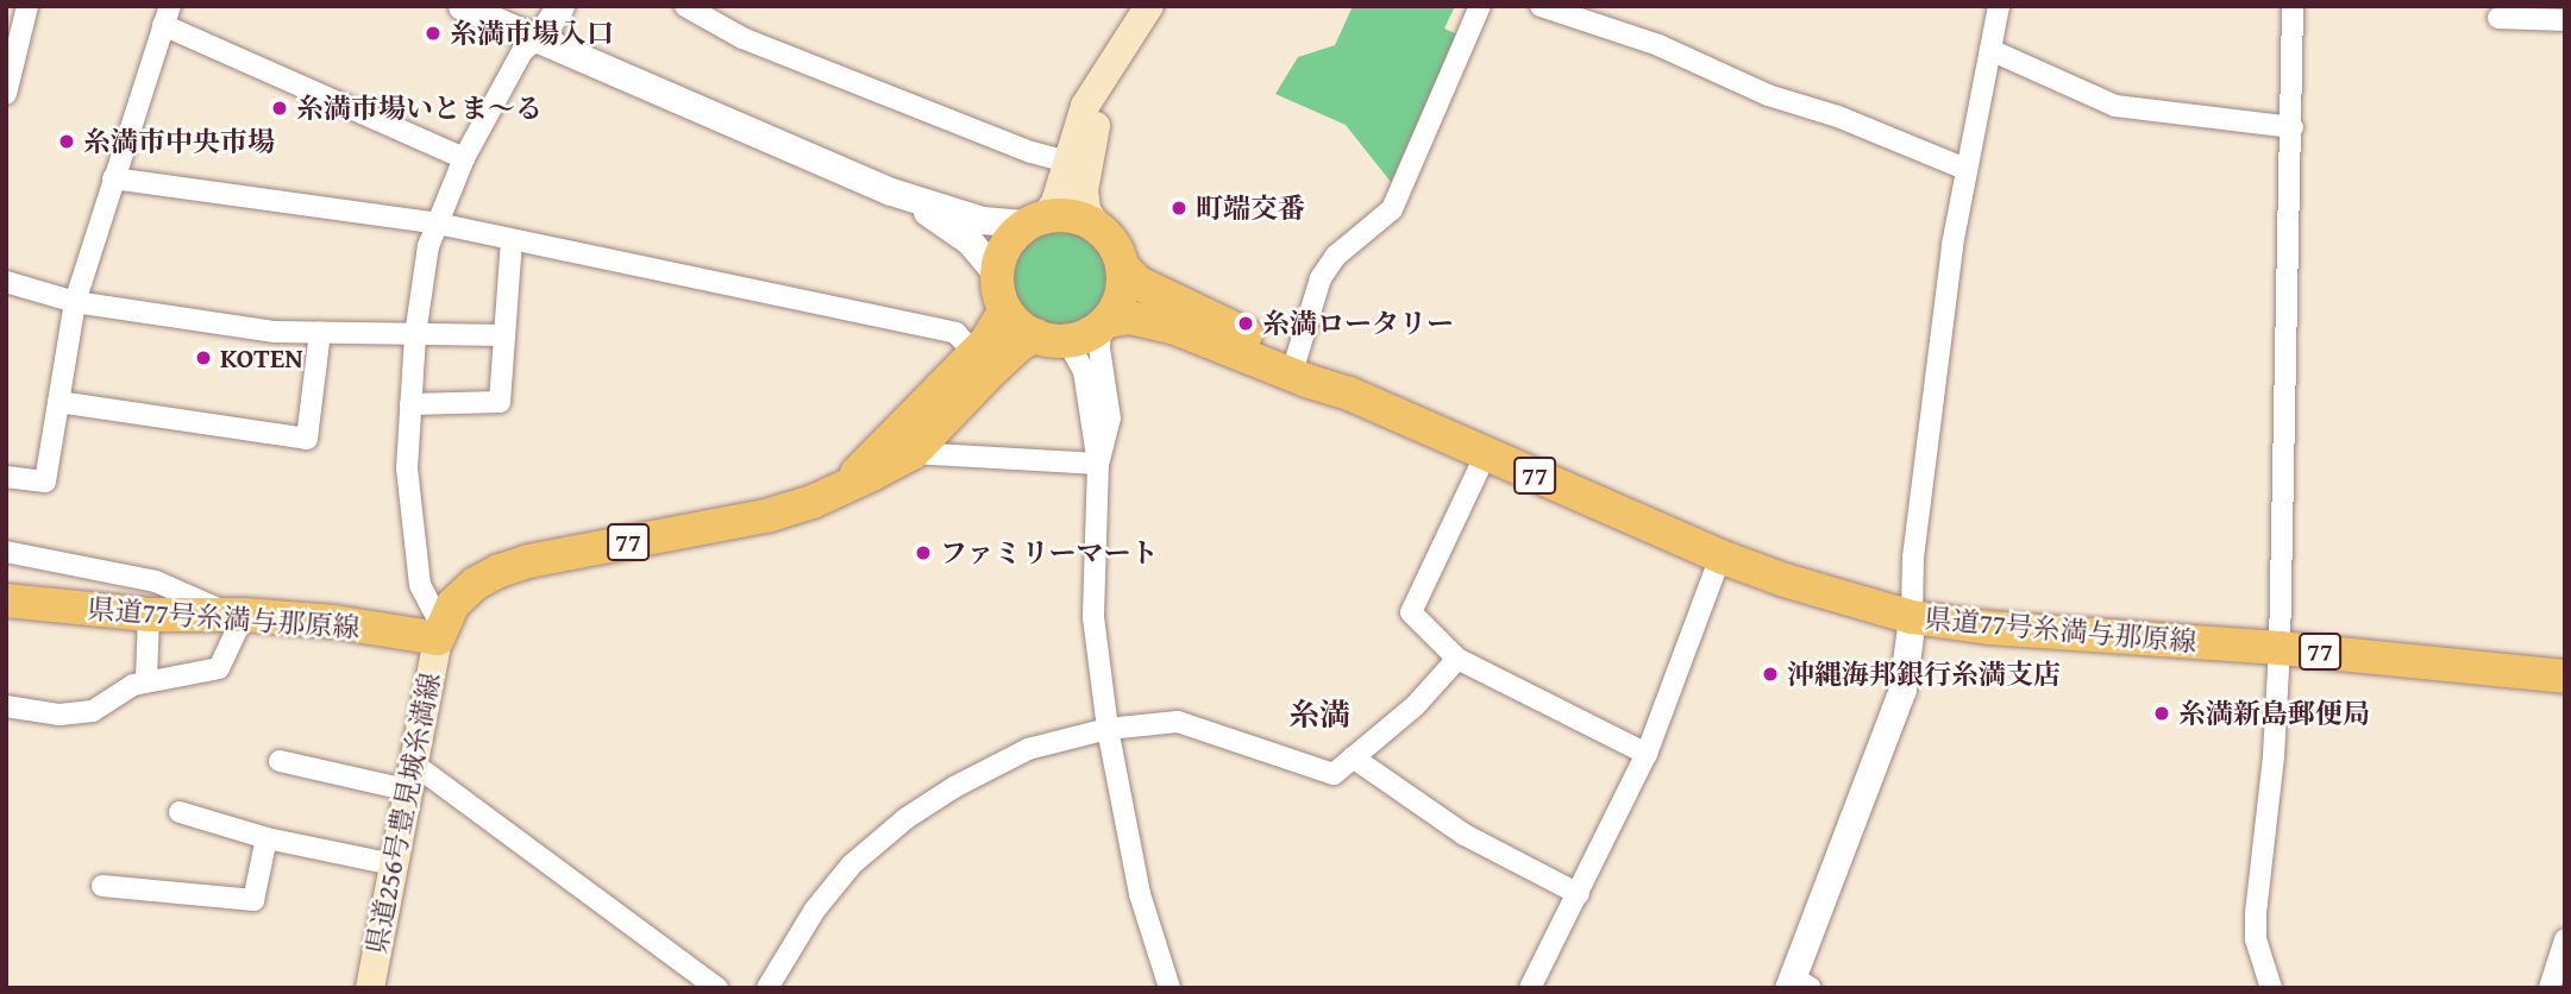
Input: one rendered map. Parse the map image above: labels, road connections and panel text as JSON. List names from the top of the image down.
{
  "streets": {
    "main road": ["77", "県道77号糸満与那原線", "県道256号豊見城糸満線"]
  },
  "crossings": [
    ["77", "県道77号糸満与那原線"],
    ["77", "県道256号豊見城糸満線"],
    ["県道77号糸満与那原線", "県道256号豊見城糸満線"]
  ],
  "districts": ["糸満"],
  "places": [
    "糸満市場入口",
    "糸満市場いとま～る",
    "糸満市中央市場",
    "町端交番",
    "糸満ロータリー",
    "KOTEN",
    "ファミリーマート",
    "沖縄海邦銀行糸満支店",
    "糸満新島郵便局"
  ]
}
